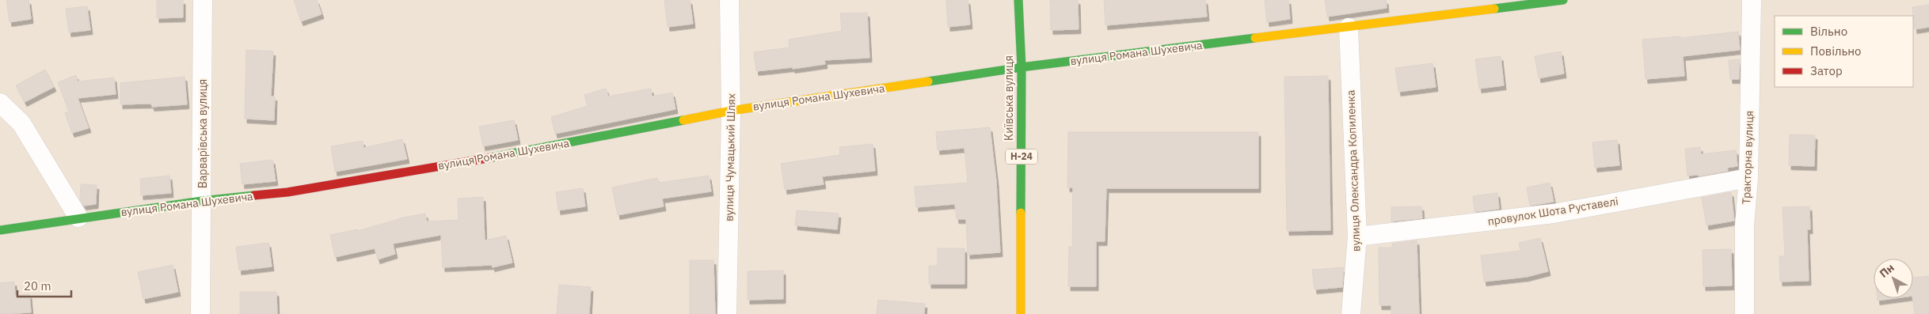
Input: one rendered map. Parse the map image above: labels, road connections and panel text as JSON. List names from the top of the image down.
{
  "streets": {
    "street": [
      "вулиця Романа Шухевича",
      "Київська вулиця",
      "Варварівська вулиця",
      "Н-24",
      "вулиця Чумацький Шлях",
      "Тракторна вулиця",
      "вулиця Олександра Копиленка",
      "провулок Шота Руставелі"
    ]
  },
  "crossings": [
    ["вулиця Романа Шухевича", "Київська вулиця"],
    ["вулиця Романа Шухевича", "Варварівська вулиця"],
    ["вулиця Романа Шухевича", "вулиця Чумацький Шлях"],
    ["вулиця Романа Шухевича", "вулиця Олександра Копиленка"],
    ["Тракторна вулиця", "провулок Шота Руставелі"],
    ["вулиця Олександра Копиленка", "провулок Шота Руставелі"]
  ],
  "legend": ["Вільно", "Повільно", "Затор"],
  "scale_bar": "20 m",
  "north": "top left"
}
